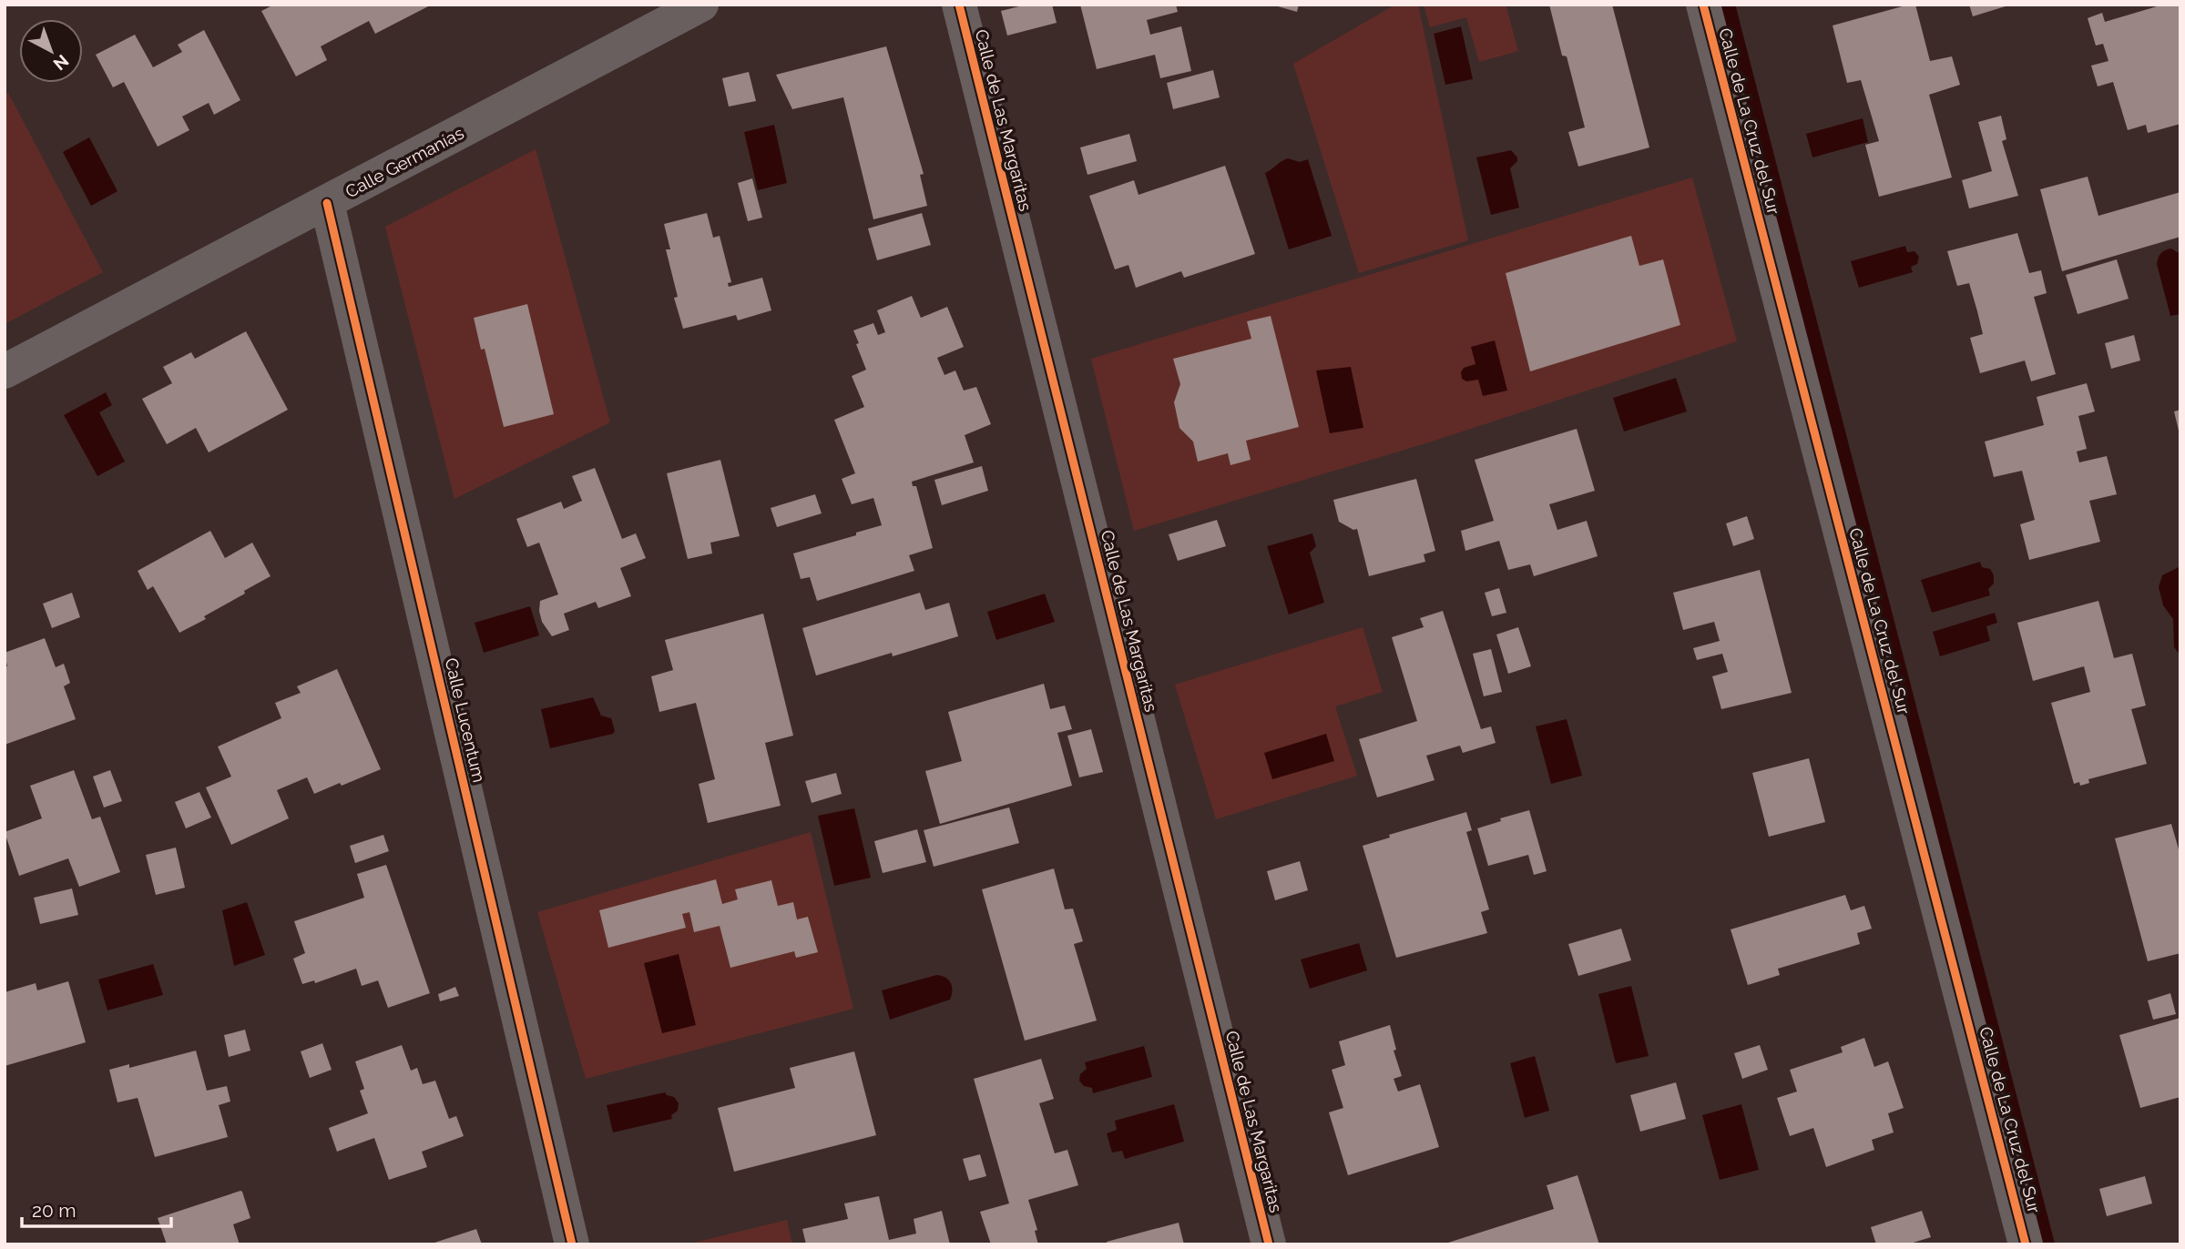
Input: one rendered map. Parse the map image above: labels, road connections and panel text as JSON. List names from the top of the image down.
{
  "streets": {
    "street": [
      "Calle de Las Margaritas",
      "Calle de La Cruz del Sur",
      "Calle Germanías",
      "Calle Lucentum"
    ]
  },
  "crossings": [
    ["Calle Germanías", "Calle Lucentum"]
  ],
  "scale_bar": "20 m",
  "north": "bottom right"
}
